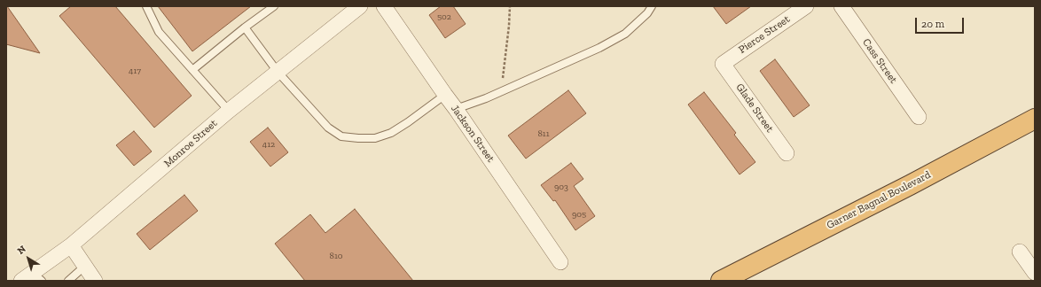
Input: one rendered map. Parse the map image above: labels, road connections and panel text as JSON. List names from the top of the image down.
{
  "streets": {
    "highway": ["Garner Bagnal Boulevard"],
    "street": [
      "Pierce Street",
      "Cass Street",
      "Glade Street",
      "Jackson Street",
      "Monroe Street"
    ]
  },
  "crossings": [
    ["Pierce Street", "Glade Street"]
  ],
  "house_numbers": [
    "502",
    "417",
    "811",
    "412",
    "903",
    "905",
    "810"
  ],
  "scale_bar": "20 m",
  "north": "top left"
}
